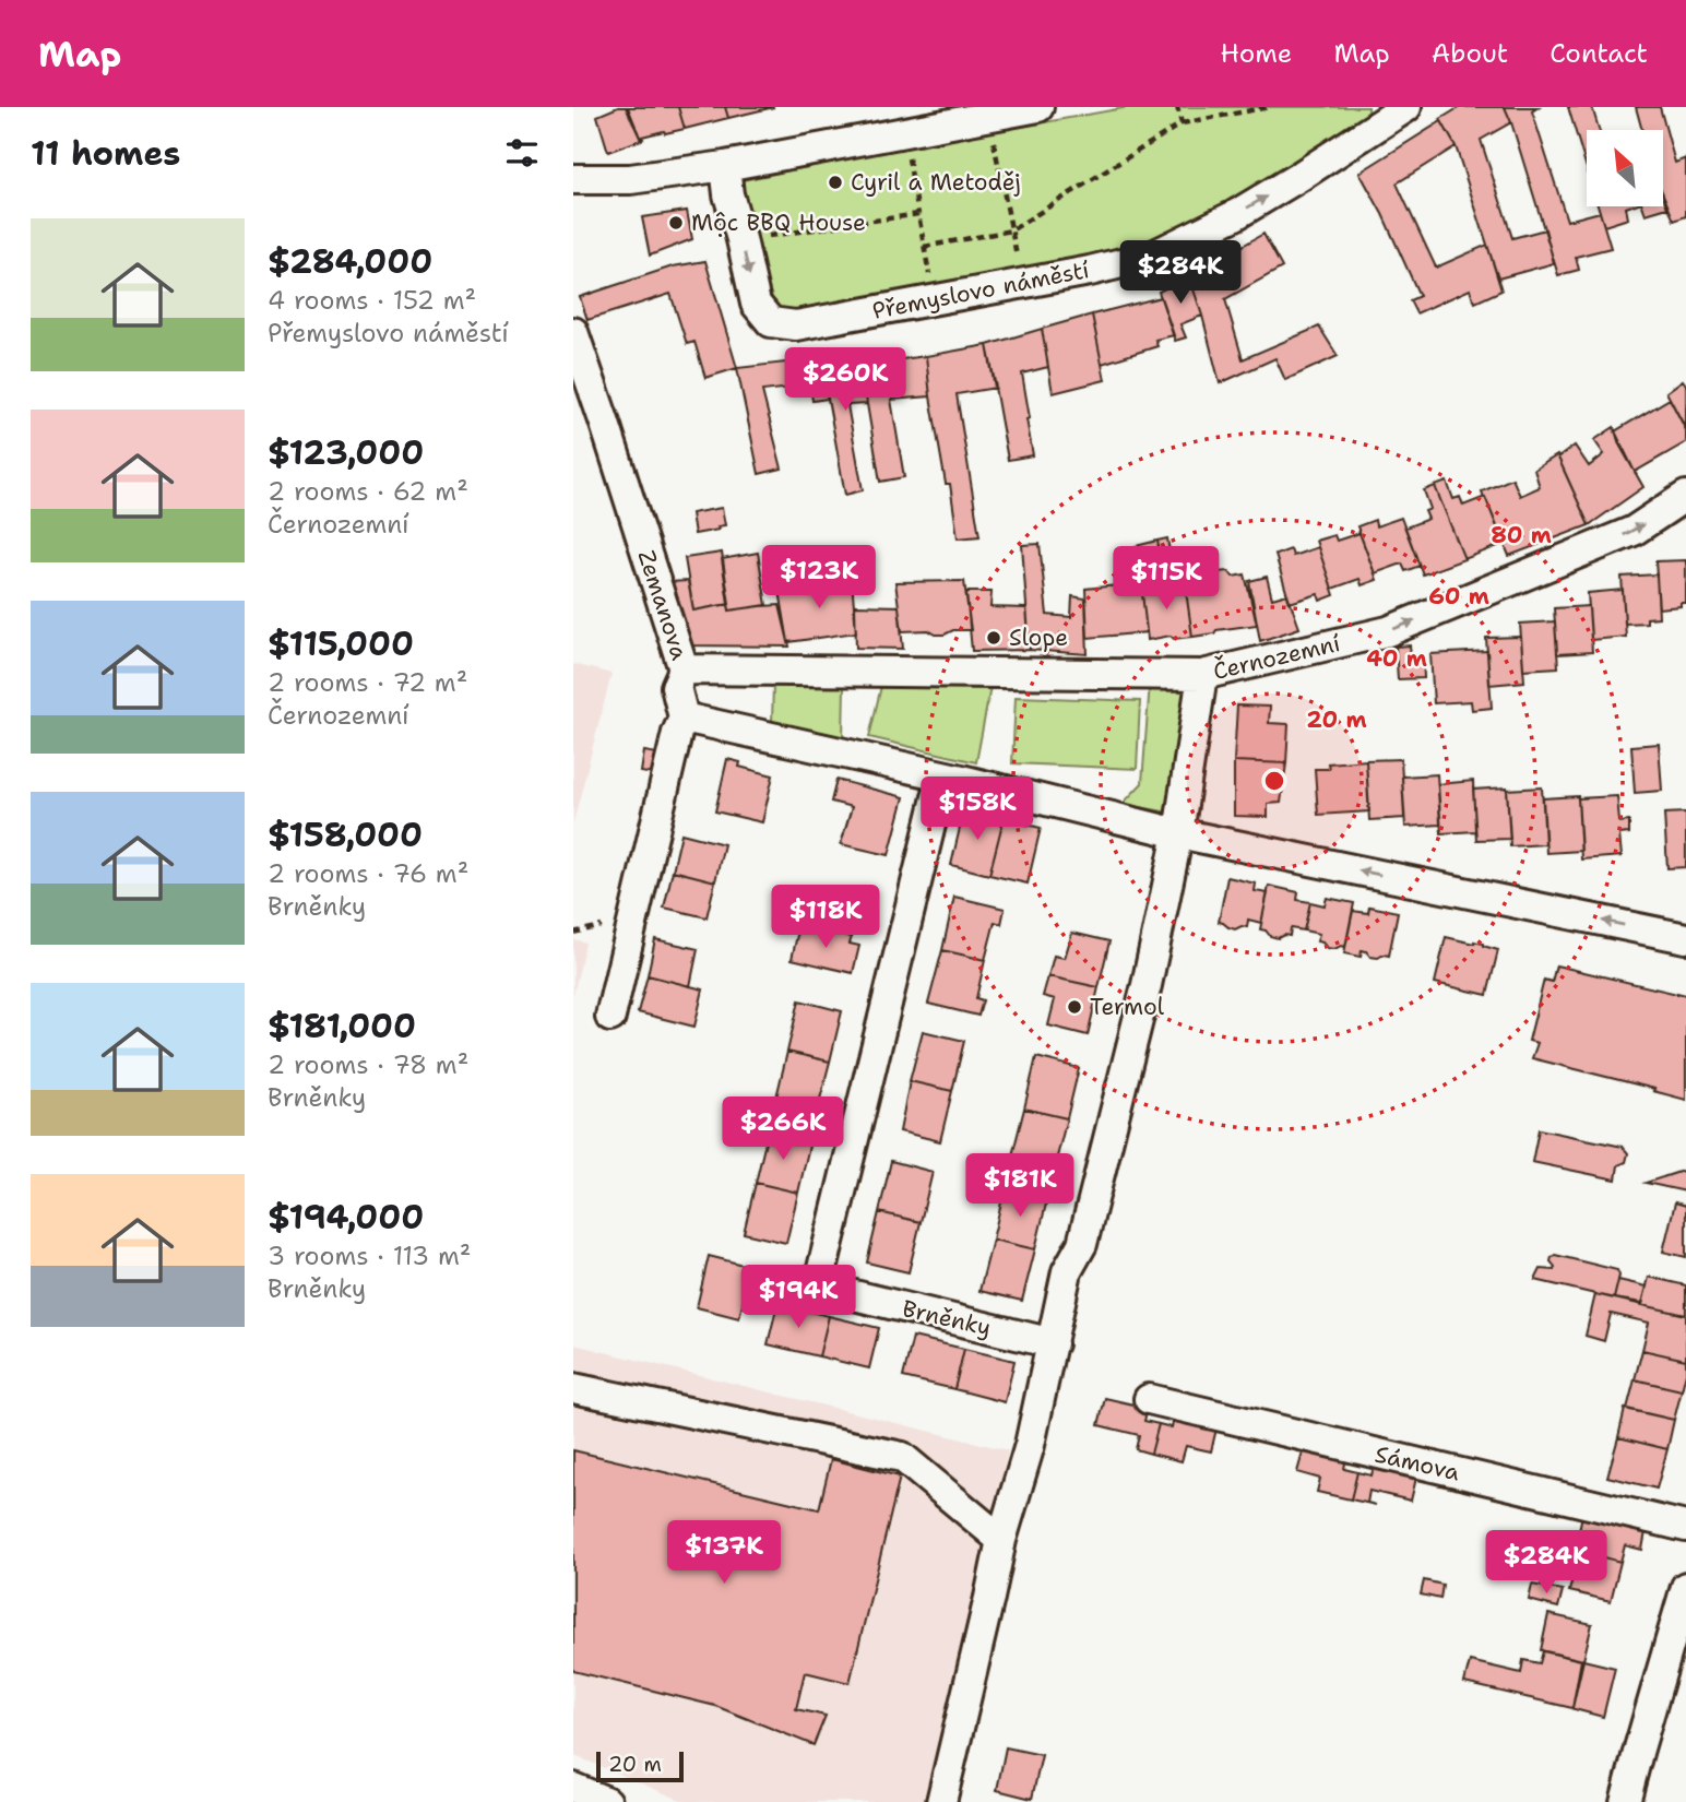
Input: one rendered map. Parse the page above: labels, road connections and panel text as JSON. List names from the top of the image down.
{
  "streets": {
    "street": [
      "Přemyslovo náměstí",
      "Zemanova",
      "Černozemní",
      "Brněnky",
      "Sámova"
    ]
  },
  "crossings": [
    ["Zemanova", "Černozemní"]
  ],
  "one_way": ["Přemyslovo náměstí", "Černozemní"],
  "places": [
    "Cyril a Metoděj",
    "Mộc BBQ House",
    "Slope",
    "Termol"
  ],
  "scale_bar": "20 m",
  "north": "top left",
  "page": {
    "header": "Map",
    "nav": [
      "Home",
      "Map",
      "About",
      "Contact"
    ],
    "heading": "11 homes",
    "list": [
      {
        "name": "$284,000",
        "note": "4 rooms · 152 m² · Přemyslovo náměstí"
      },
      {
        "name": "$123,000",
        "note": "2 rooms · 62 m² · Černozemní"
      },
      {
        "name": "$115,000",
        "note": "2 rooms · 72 m² · Černozemní"
      },
      {
        "name": "$158,000",
        "note": "2 rooms · 76 m² · Brněnky"
      },
      {
        "name": "$181,000",
        "note": "2 rooms · 78 m² · Brněnky"
      },
      {
        "name": "$194,000",
        "note": "3 rooms · 113 m² · Brněnky"
      }
    ],
    "price": [
      "$284K",
      "$260K",
      "$123K",
      "$115K",
      "$158K",
      "$118K",
      "$266K",
      "$181K",
      "$194K",
      "$137K",
      "$284K"
    ],
    "scale": "20 m"
  },
  "rings": [
    "80 m",
    "60 m",
    "40 m",
    "20 m"
  ]
}
